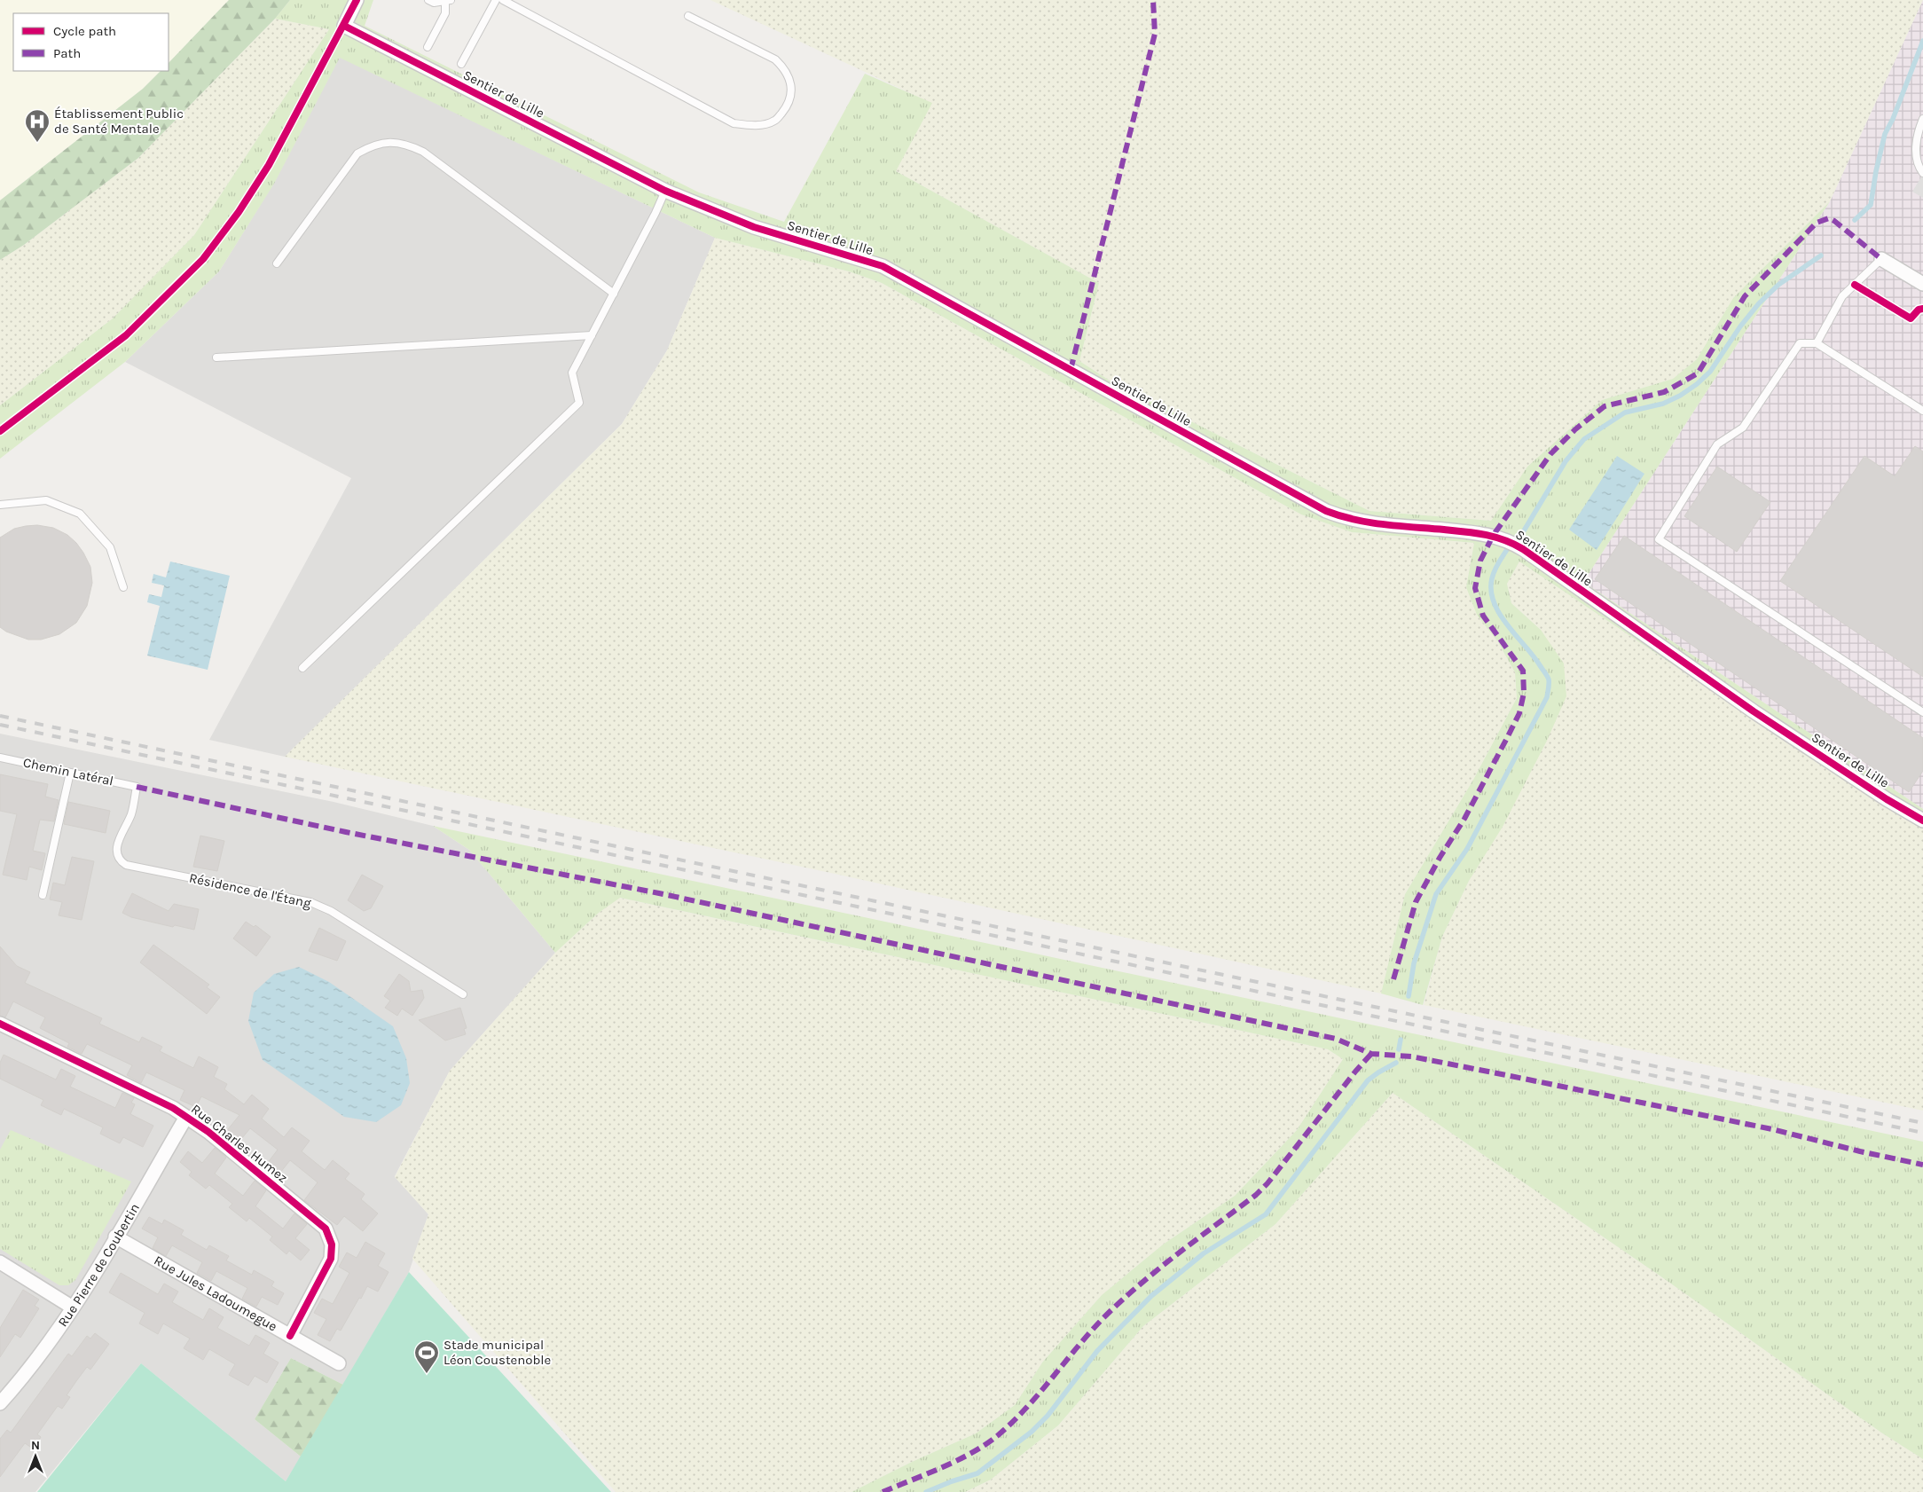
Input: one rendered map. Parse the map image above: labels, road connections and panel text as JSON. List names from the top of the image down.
{
  "streets": {
    "street": [
      "Sentier de Lille",
      "Rue Charles Humez",
      "Rue Pierre de Coubertin",
      "Rue Jules Ladoumegue"
    ],
    "lane": ["Chemin Latéral", "Résidence de l'Étang"]
  },
  "crossings": [
    ["Chemin Latéral", "Résidence de l'Étang"],
    ["Rue Charles Humez", "Rue Pierre de Coubertin"],
    ["Rue Charles Humez", "Rue Jules Ladoumegue"],
    ["Rue Pierre de Coubertin", "Rue Jules Ladoumegue"]
  ],
  "places": {
    "hospital": ["Établissement Public de Santé Mentale"],
    "sports": ["Stade municipal Léon Coustenoble"]
  },
  "legend": ["Cycle path", "Path"],
  "north": "top"
}
